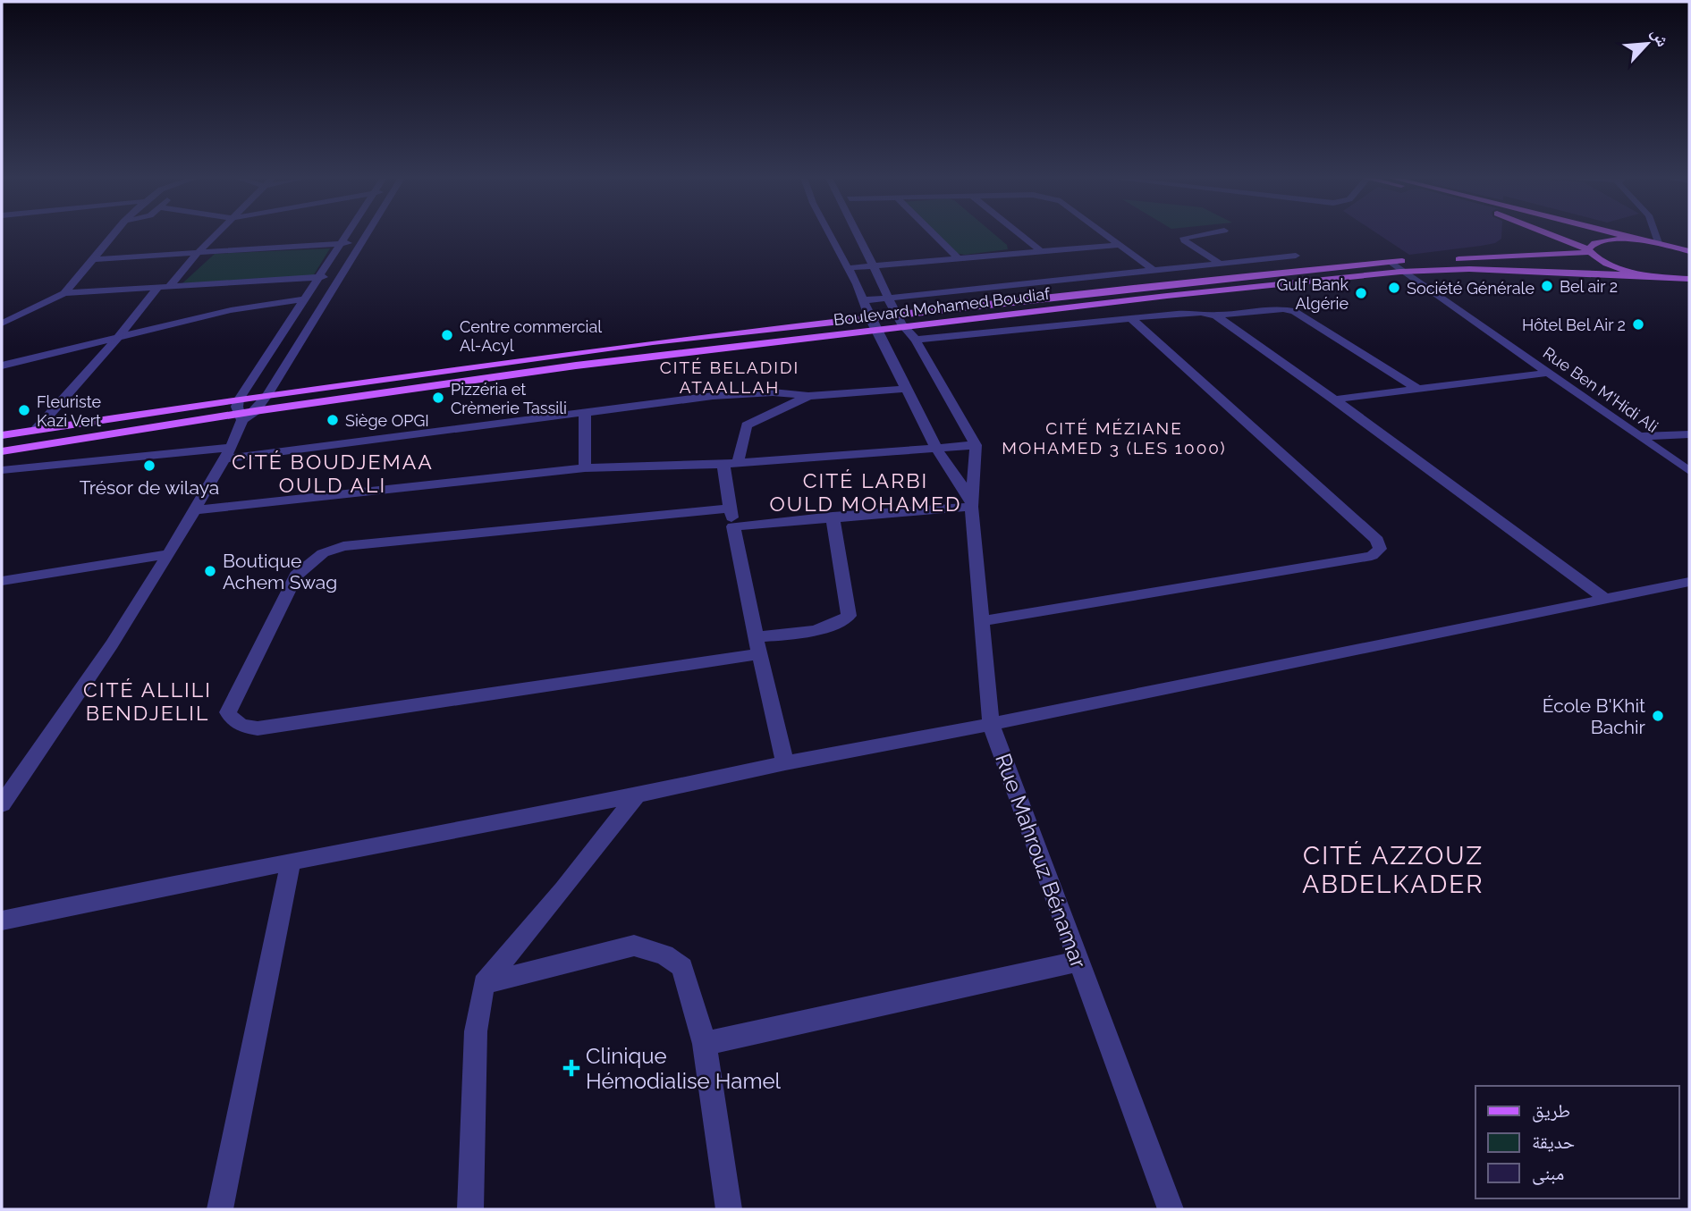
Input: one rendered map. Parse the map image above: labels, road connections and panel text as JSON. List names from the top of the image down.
{
  "streets": {
    "main road": ["Boulevard Mohamed Boudiaf"],
    "street": ["Rue Ben M'Hidi Ali", "Rue Mahrouz Bénamar"]
  },
  "crossings": [
    ["Boulevard Mohamed Boudiaf", "Rue Ben M'Hidi Ali"]
  ],
  "districts": [
    "CITÉ BELADIDI ATAALLAH",
    "CITÉ MÉZIANE MOHAMED 3 (LES 1000)",
    "CITÉ BOUDJEMAA OULD ALI",
    "CITÉ LARBI OULD MOHAMED",
    "CITÉ ALLILI BENDJELIL",
    "CITÉ AZZOUZ ABDELKADER"
  ],
  "places": {
    "other": [
      "Bel air 2",
      "Société Générale",
      "Gulf Bank Algérie",
      "Hôtel Bel Air 2",
      "Centre commercial Al-Acyl",
      "Pizzéria et Crèmerie Tassili",
      "Fleuriste Kazi Vert",
      "Siège OPGI",
      "Trésor de wilaya",
      "Boutique Achem Swag",
      "École B'Khit Bachir"
    ],
    "health": ["Clinique Hémodialise Hamel"]
  },
  "legend": ["طريق", "حديقة", "مبنى"],
  "north": "top right"
}
